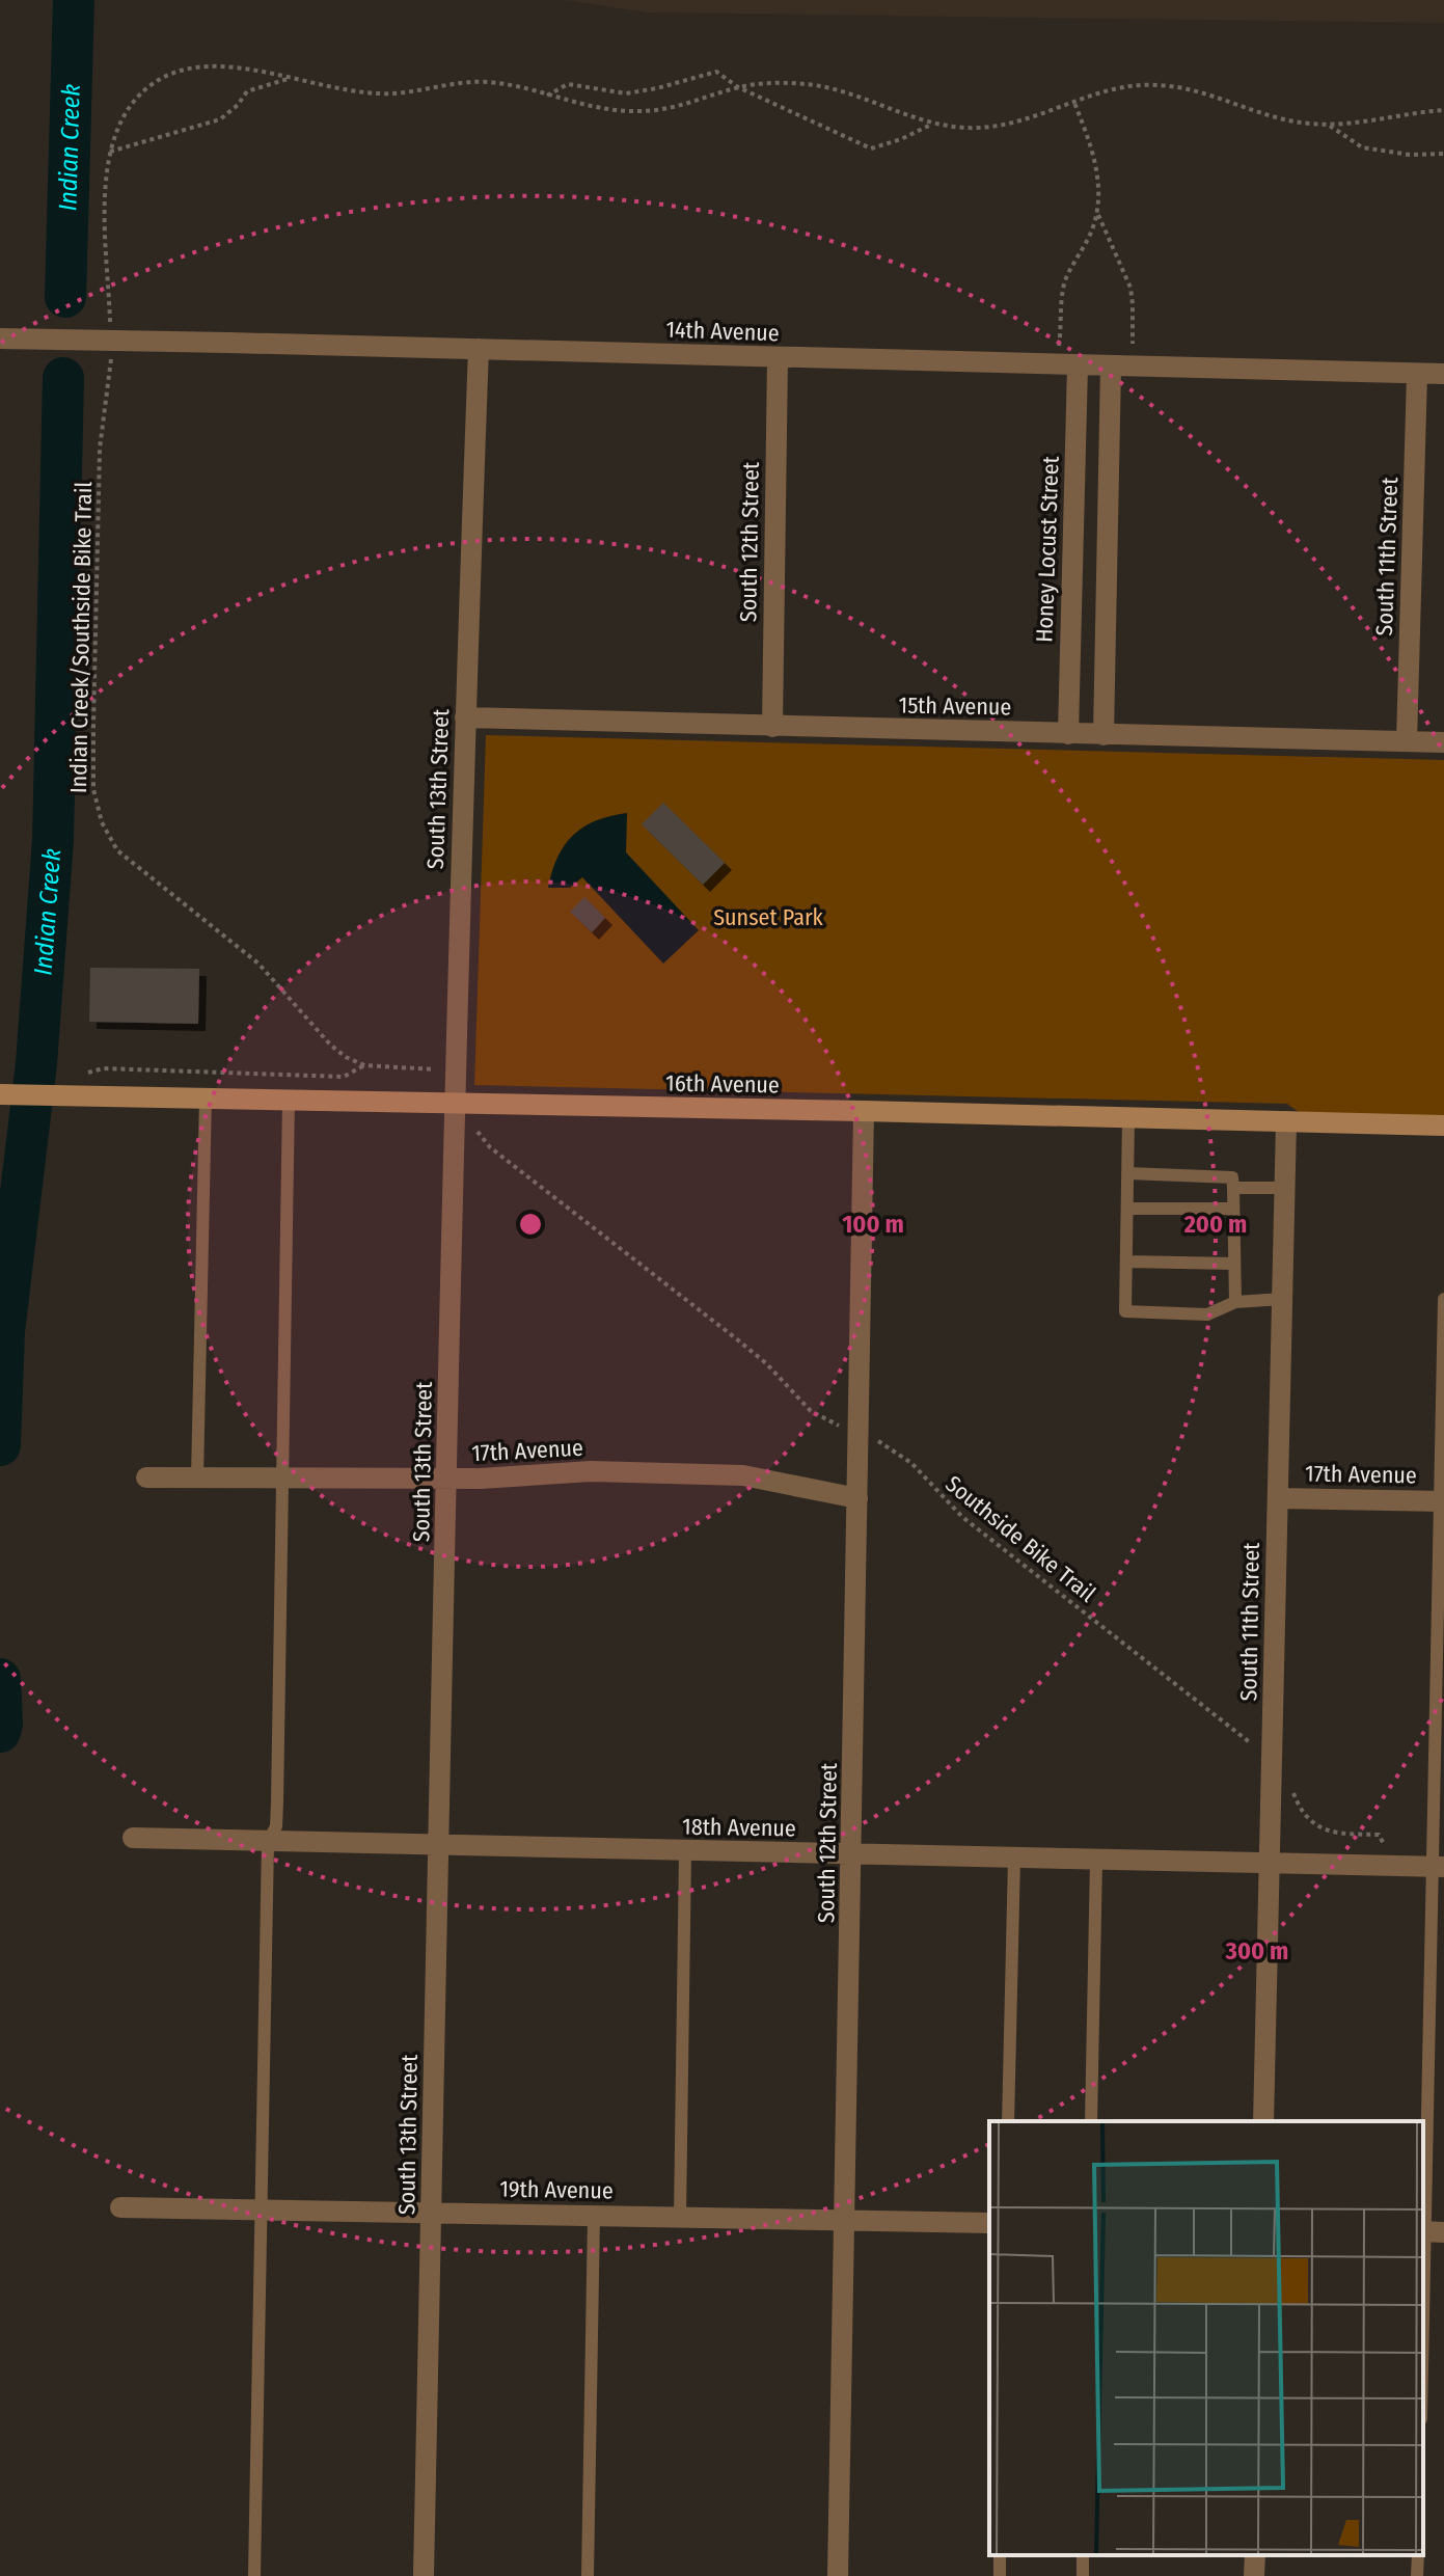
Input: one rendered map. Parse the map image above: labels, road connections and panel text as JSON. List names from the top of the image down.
{
  "streets": {
    "street": [
      "14th Avenue",
      "South 12th Street",
      "Honey Locust Street",
      "South 11th Street",
      "15th Avenue",
      "South 13th Street",
      "16th Avenue",
      "17th Avenue",
      "18th Avenue",
      "19th Avenue"
    ],
    "path": ["Indian Creek/Southside Bike Trail", "Southside Bike Trail"]
  },
  "crossings": [
    ["14th Avenue", "South 12th Street"],
    ["14th Avenue", "Honey Locust Street"],
    ["14th Avenue", "South 11th Street"],
    ["14th Avenue", "Indian Creek/Southside Bike Trail"],
    ["14th Avenue", "South 13th Street"],
    ["South 12th Street", "15th Avenue"],
    ["South 12th Street", "16th Avenue"],
    ["South 12th Street", "17th Avenue"],
    ["South 12th Street", "Southside Bike Trail"],
    ["South 12th Street", "18th Avenue"],
    ["South 12th Street", "19th Avenue"],
    ["Honey Locust Street", "15th Avenue"],
    ["South 11th Street", "15th Avenue"],
    ["South 11th Street", "16th Avenue"],
    ["South 11th Street", "17th Avenue"],
    ["South 11th Street", "Southside Bike Trail"],
    ["South 11th Street", "18th Avenue"],
    ["15th Avenue", "South 13th Street"],
    ["South 13th Street", "16th Avenue"],
    ["South 13th Street", "17th Avenue"],
    ["South 13th Street", "18th Avenue"],
    ["South 13th Street", "19th Avenue"],
    ["Southside Bike Trail", "18th Avenue"]
  ],
  "water": ["Indian Creek"],
  "parks": ["Sunset Park"],
  "rings": ["100 m", "200 m", "300 m"]
}
